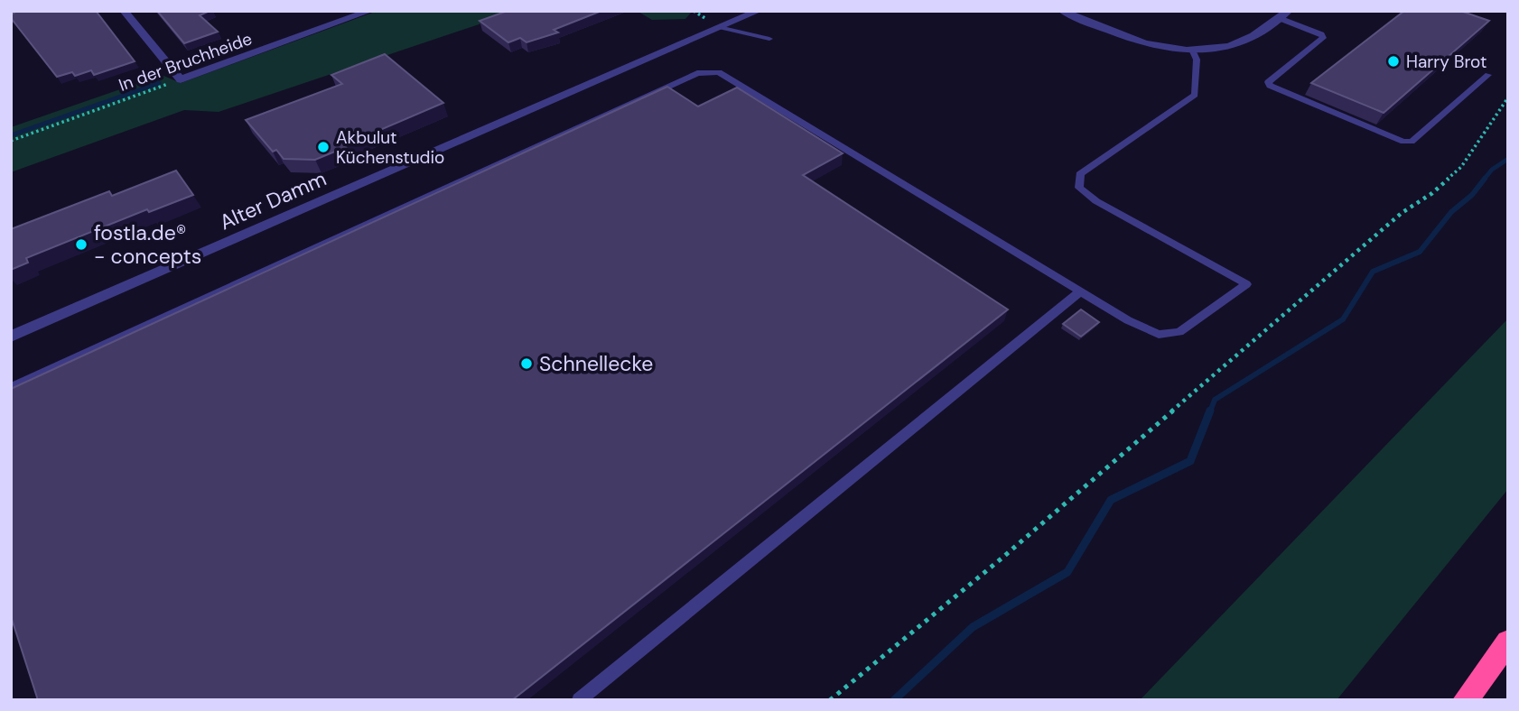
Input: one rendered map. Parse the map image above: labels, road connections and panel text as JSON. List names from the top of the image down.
{
  "streets": {
    "street": ["In der Bruchheide", "Alter Damm"]
  },
  "places": [
    "Harry Brot",
    "Akbulut Küchenstudio",
    "fostla.de® - concepts",
    "Schnellecke"
  ]
}
